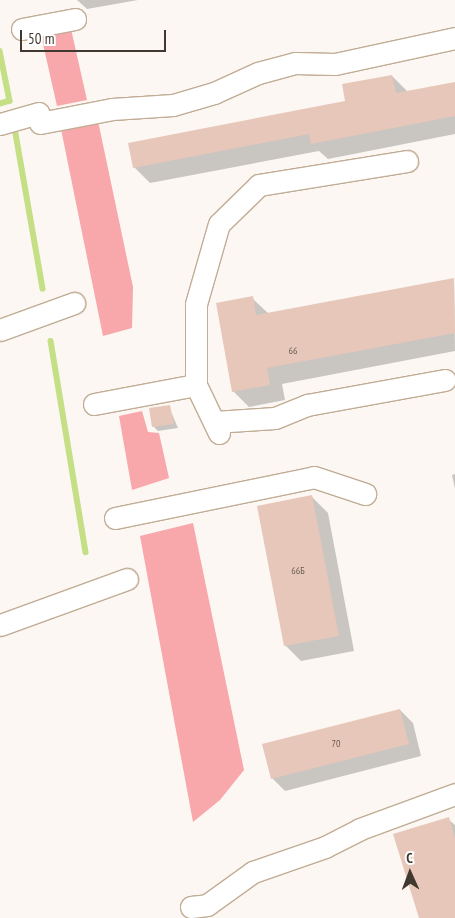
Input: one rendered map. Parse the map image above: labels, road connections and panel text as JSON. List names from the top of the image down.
{
  "house_numbers": ["66", "66Б", "70"],
  "scale_bar": "50 m",
  "north": "top"
}
